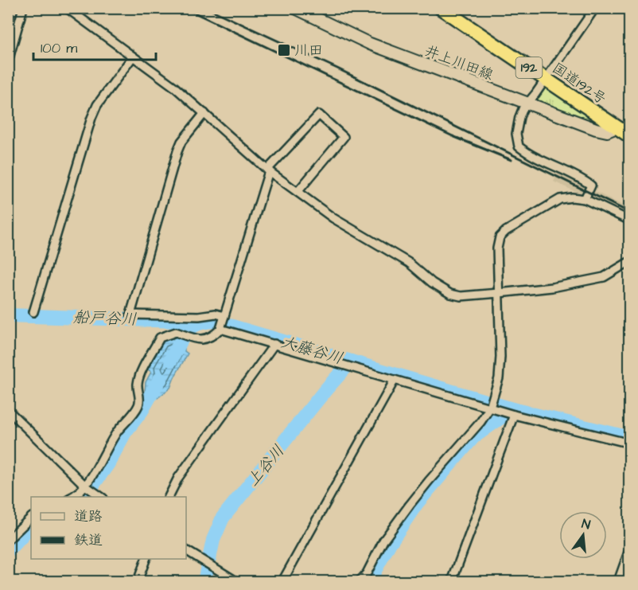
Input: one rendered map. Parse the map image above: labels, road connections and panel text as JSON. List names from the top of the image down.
{
  "streets": {
    "highway": ["192", "国道192号"],
    "main road": ["井上川田線"]
  },
  "crossings": [
    ["井上川田線", "国道192号"]
  ],
  "water": ["船戸谷川", "大藤谷川", "上谷川"],
  "places": {
    "transit": ["川田"]
  },
  "legend": ["道路", "鉄道"],
  "scale_bar": "100 m",
  "north": "top"
}
